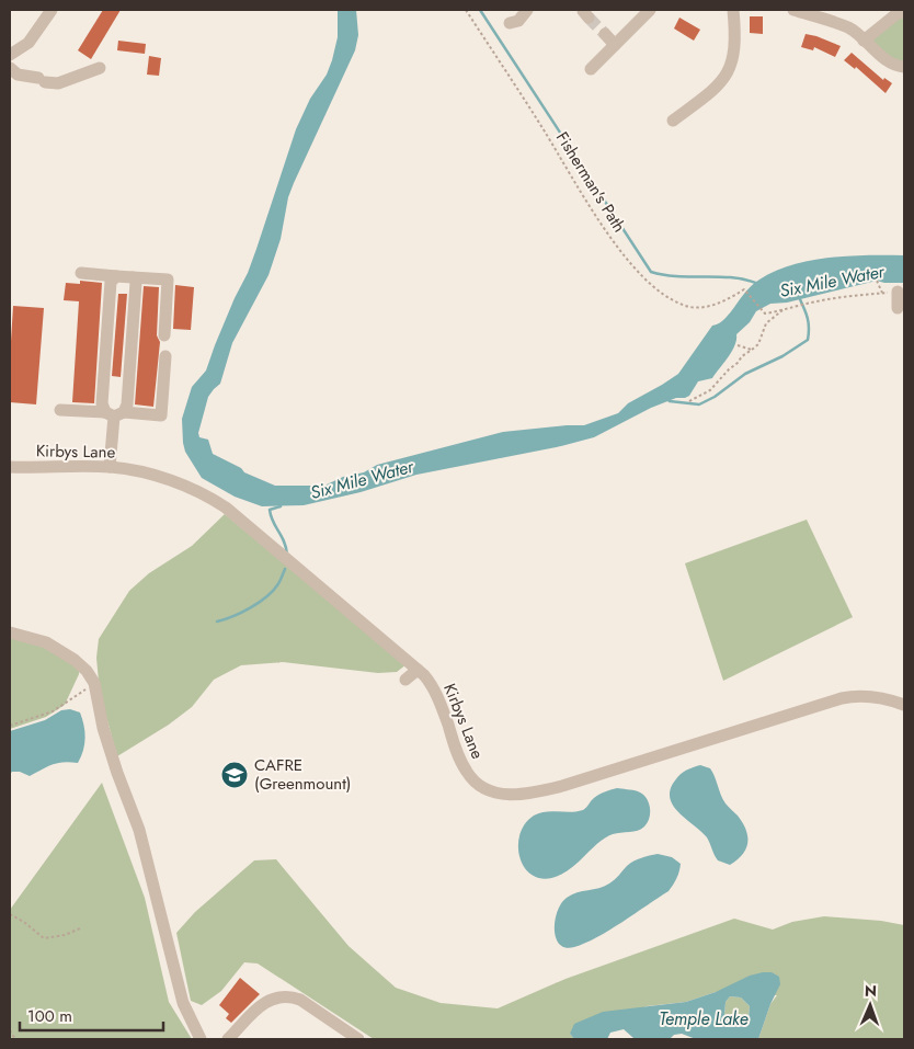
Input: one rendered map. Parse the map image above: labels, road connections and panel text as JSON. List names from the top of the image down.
{
  "streets": {
    "street": ["Kirbys Lane"],
    "path": ["Fisherman's Path"]
  },
  "water": ["Six Mile Water", "Temple Lake"],
  "places": {
    "school or university": ["CAFRE (Greenmount)"]
  },
  "scale_bar": "100 m",
  "north": "top"
}
